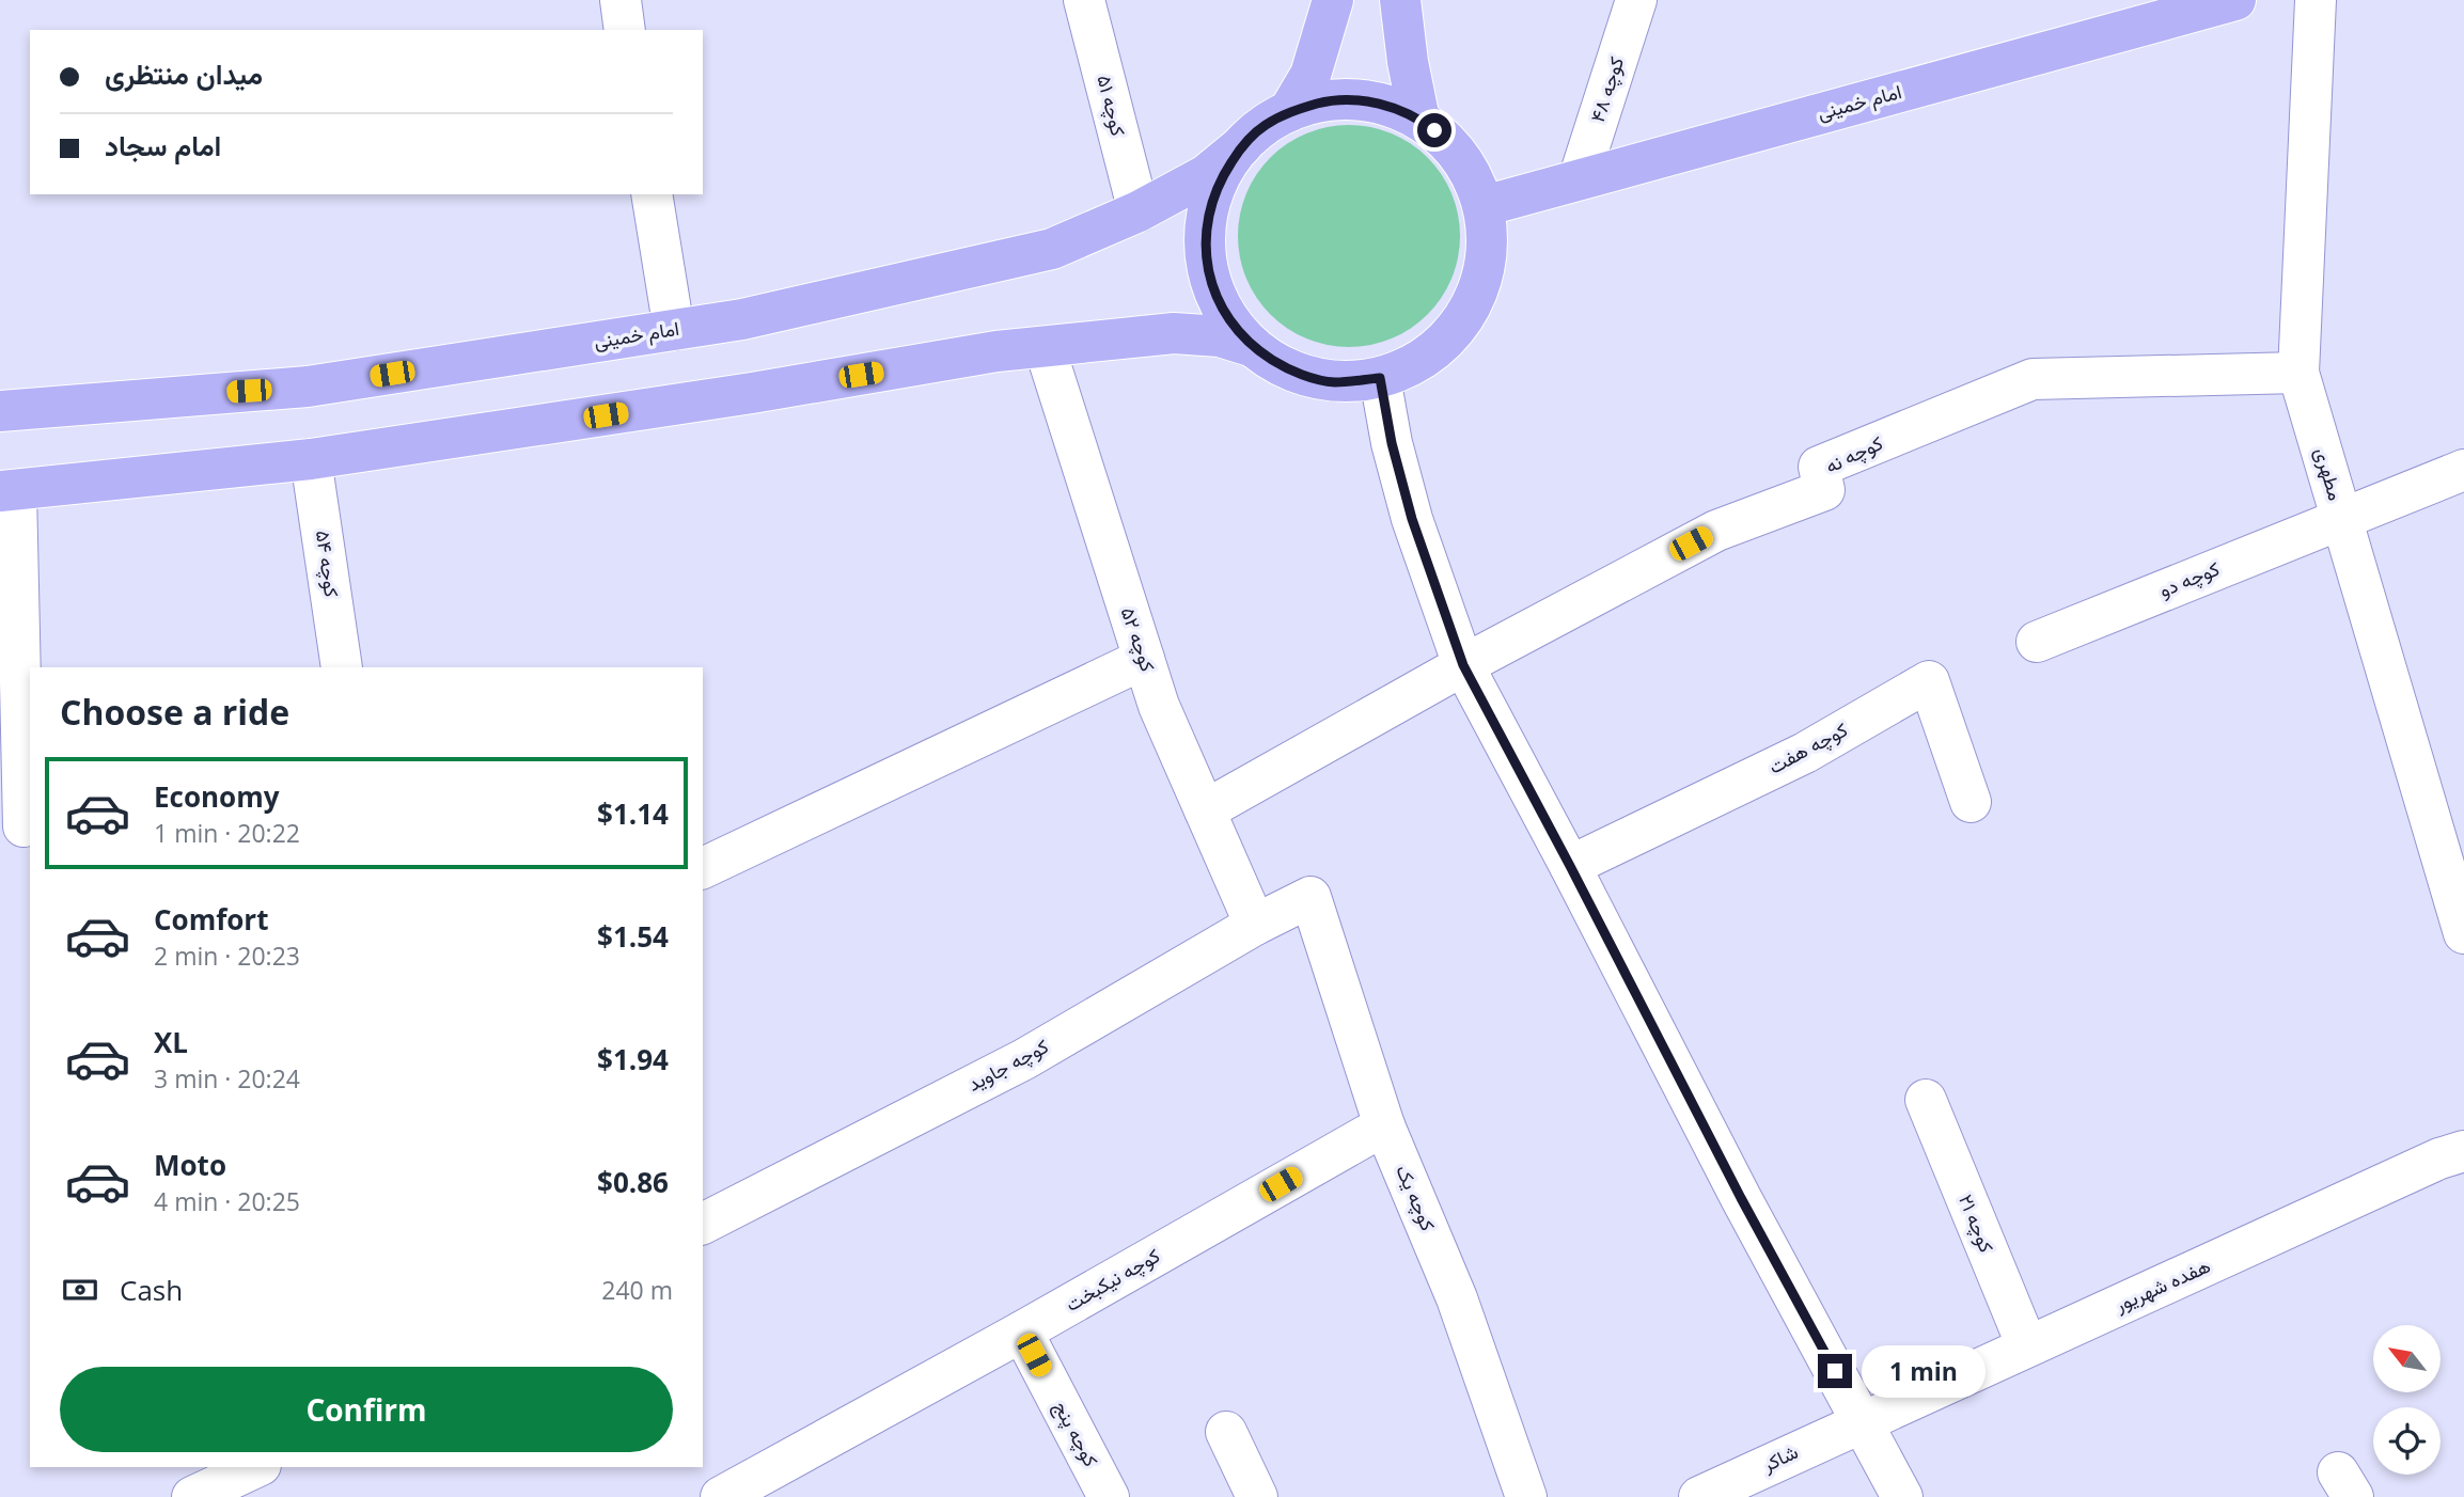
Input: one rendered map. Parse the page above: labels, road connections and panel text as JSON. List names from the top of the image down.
{
  "streets": {
    "main road": ["امام خمینی"],
    "street": [
      "کوچه ۴۸",
      "کوچه ۵۱",
      "کوچه نه",
      "مطهری",
      "کوچه ۵۴",
      "کوچه دو",
      "کوچه ۵۲",
      "کوچه هفت",
      "کوچه جاوید",
      "کوچه یک",
      "کوچه ۲۱",
      "کوچه نیکبخت",
      "هفده شهریور",
      "کوچه پنج",
      "شاکر"
    ]
  },
  "crossings": [
    ["کوچه ۴۸", "امام خمینی"],
    ["امام خمینی", "کوچه ۵۱"],
    ["کوچه نه", "مطهری"],
    ["مطهری", "کوچه دو"],
    ["کوچه ۵۲", "کوچه جاوید"],
    ["کوچه جاوید", "کوچه یک"],
    ["کوچه یک", "کوچه نیکبخت"],
    ["کوچه ۲۱", "هفده شهریور"],
    ["کوچه نیکبخت", "کوچه پنج"],
    ["هفده شهریور", "شاکر"]
  ],
  "north": "top left",
  "page": {
    "banner": ["میدان منتظری", "امام سجاد"],
    "heading": "Choose a ride",
    "list": [
      {
        "name": "Economy",
        "note": "1 min · 20:22",
        "value": "$1.14"
      },
      {
        "name": "Comfort",
        "note": "2 min · 20:23",
        "value": "$1.54"
      },
      {
        "name": "XL",
        "note": "3 min · 20:24",
        "value": "$1.94"
      },
      {
        "name": "Moto",
        "note": "4 min · 20:25",
        "value": "$0.86"
      }
    ],
    "pay": ["Cash", "240 m"],
    "bubble": "1 min",
    "buttons": "Confirm"
  }
}
